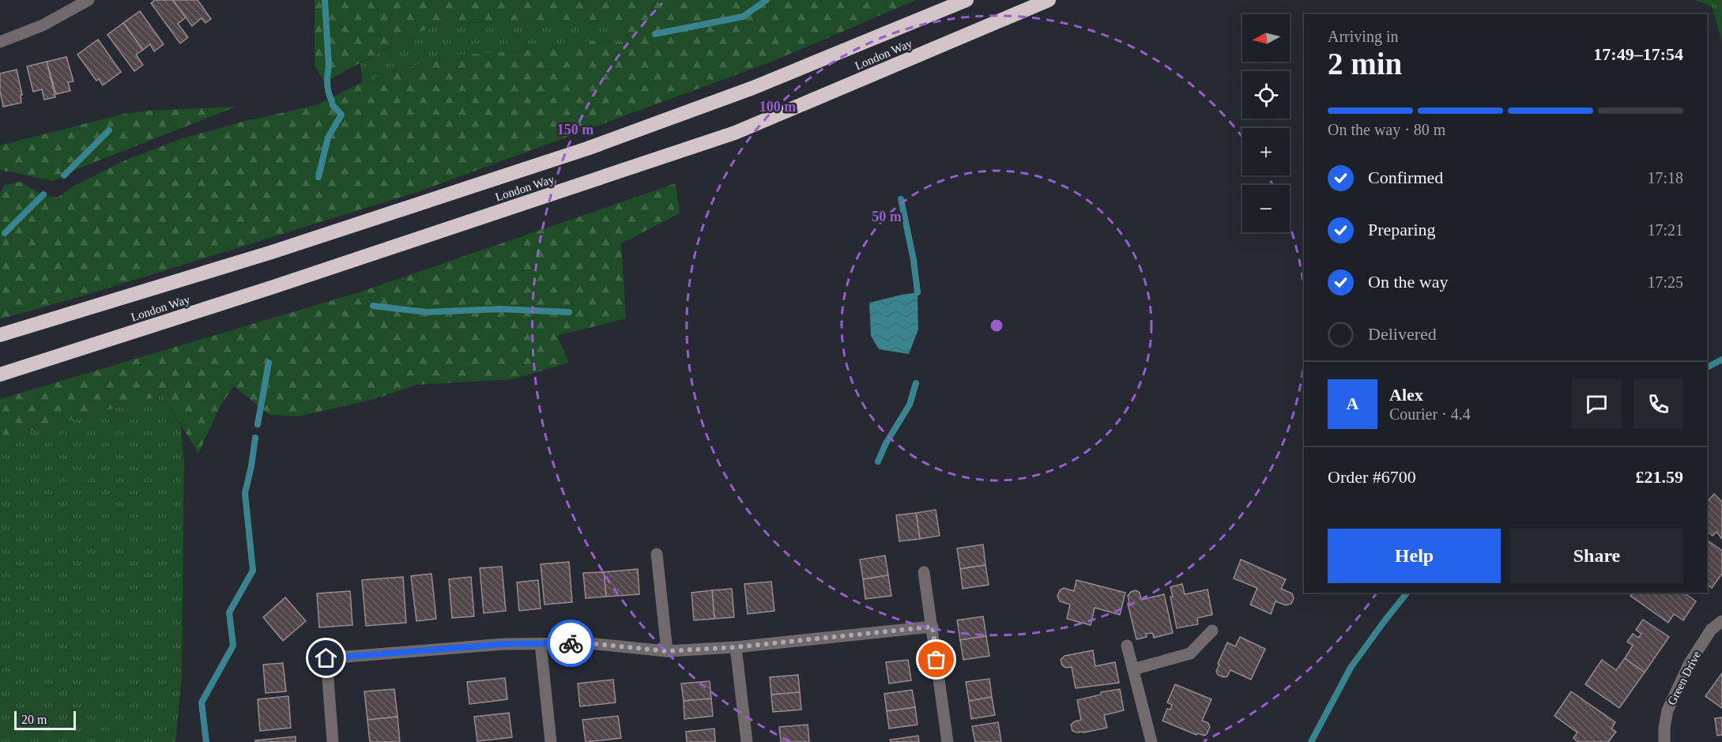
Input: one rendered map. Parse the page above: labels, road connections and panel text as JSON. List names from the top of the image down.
{
  "streets": {
    "highway": ["London Way"],
    "street": ["Green Drive"]
  },
  "scale_bar": "20 m",
  "north": "left",
  "page": {
    "map_buttons": ["+", "−"],
    "heading": ["2 min", "Arriving in", "17:49–17:54"],
    "panel": [
      "Alex",
      "Courier · 4.4",
      "Order #6700",
      "£21.59"
    ],
    "bar": "On the way · 80 m",
    "list": [
      ["Confirmed", "17:18"],
      ["Preparing", "17:21"],
      ["On the way", "17:25"],
      "Delivered"
    ],
    "round": "A",
    "buttons": ["Help", "Share"],
    "scale": "20 m"
  },
  "rings": ["100 m", "150 m", "50 m"]
}
